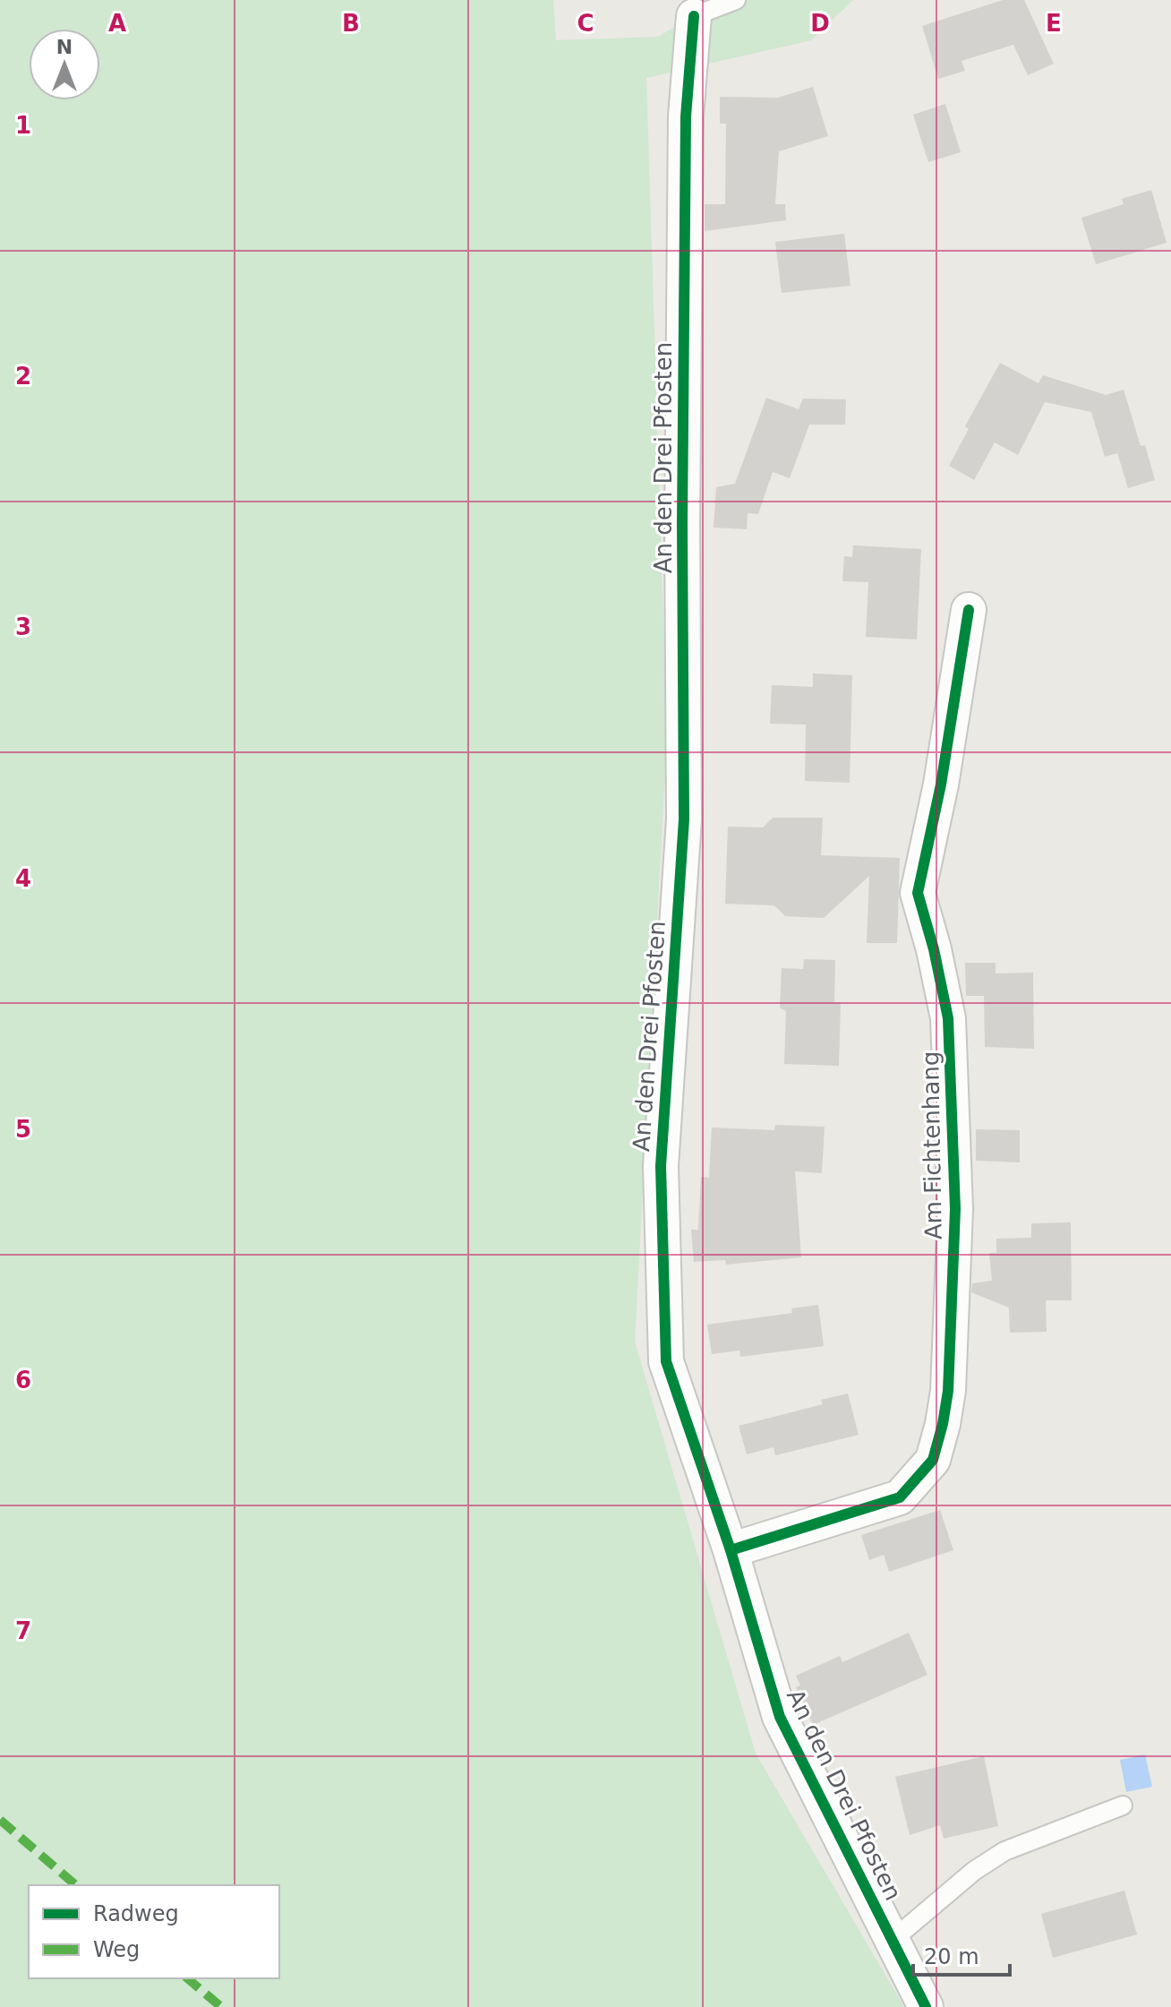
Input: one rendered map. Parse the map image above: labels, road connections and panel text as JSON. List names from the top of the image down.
{
  "streets": {
    "street": ["An den Drei Pfosten", "Am Fichtenhang"]
  },
  "crossings": [
    ["An den Drei Pfosten", "Am Fichtenhang"]
  ],
  "legend": ["Radweg", "Weg"],
  "scale_bar": "20 m",
  "north": "top",
  "grid": {
    "columns": [
      "A",
      "B",
      "C",
      "D",
      "E"
    ],
    "rows": [
      "1",
      "2",
      "3",
      "4",
      "5",
      "6",
      "7"
    ]
  }
}
